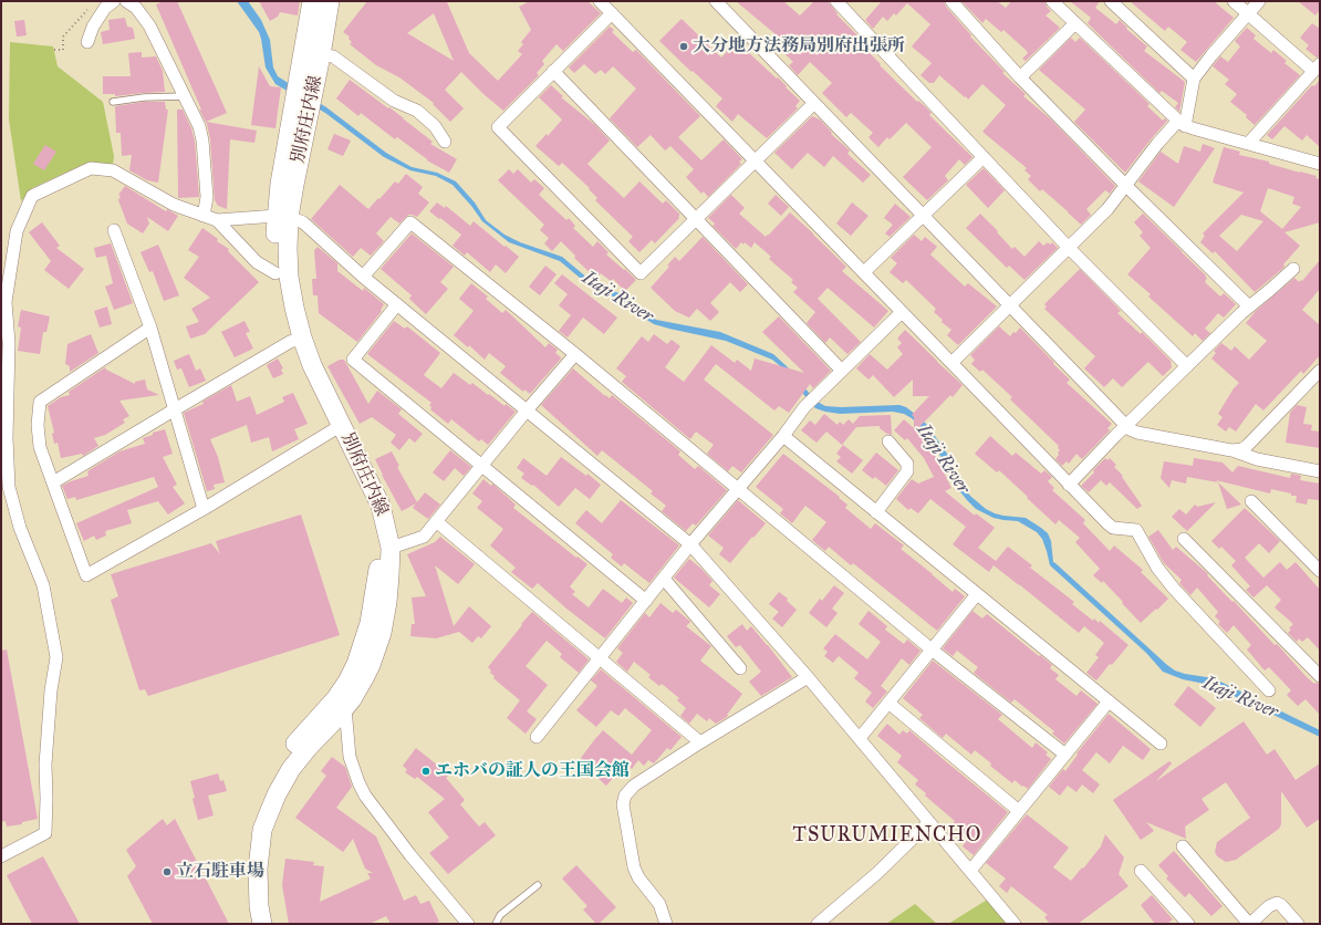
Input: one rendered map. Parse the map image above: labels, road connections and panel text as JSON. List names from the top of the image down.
{
  "streets": {
    "main road": ["別府庄内線"]
  },
  "districts": ["TSURUMIENCHO"],
  "water": ["Itaji River"],
  "places": ["大分地方法務局別府出張所", "エホバの証人の王国会館", "立石駐車場"]
}
